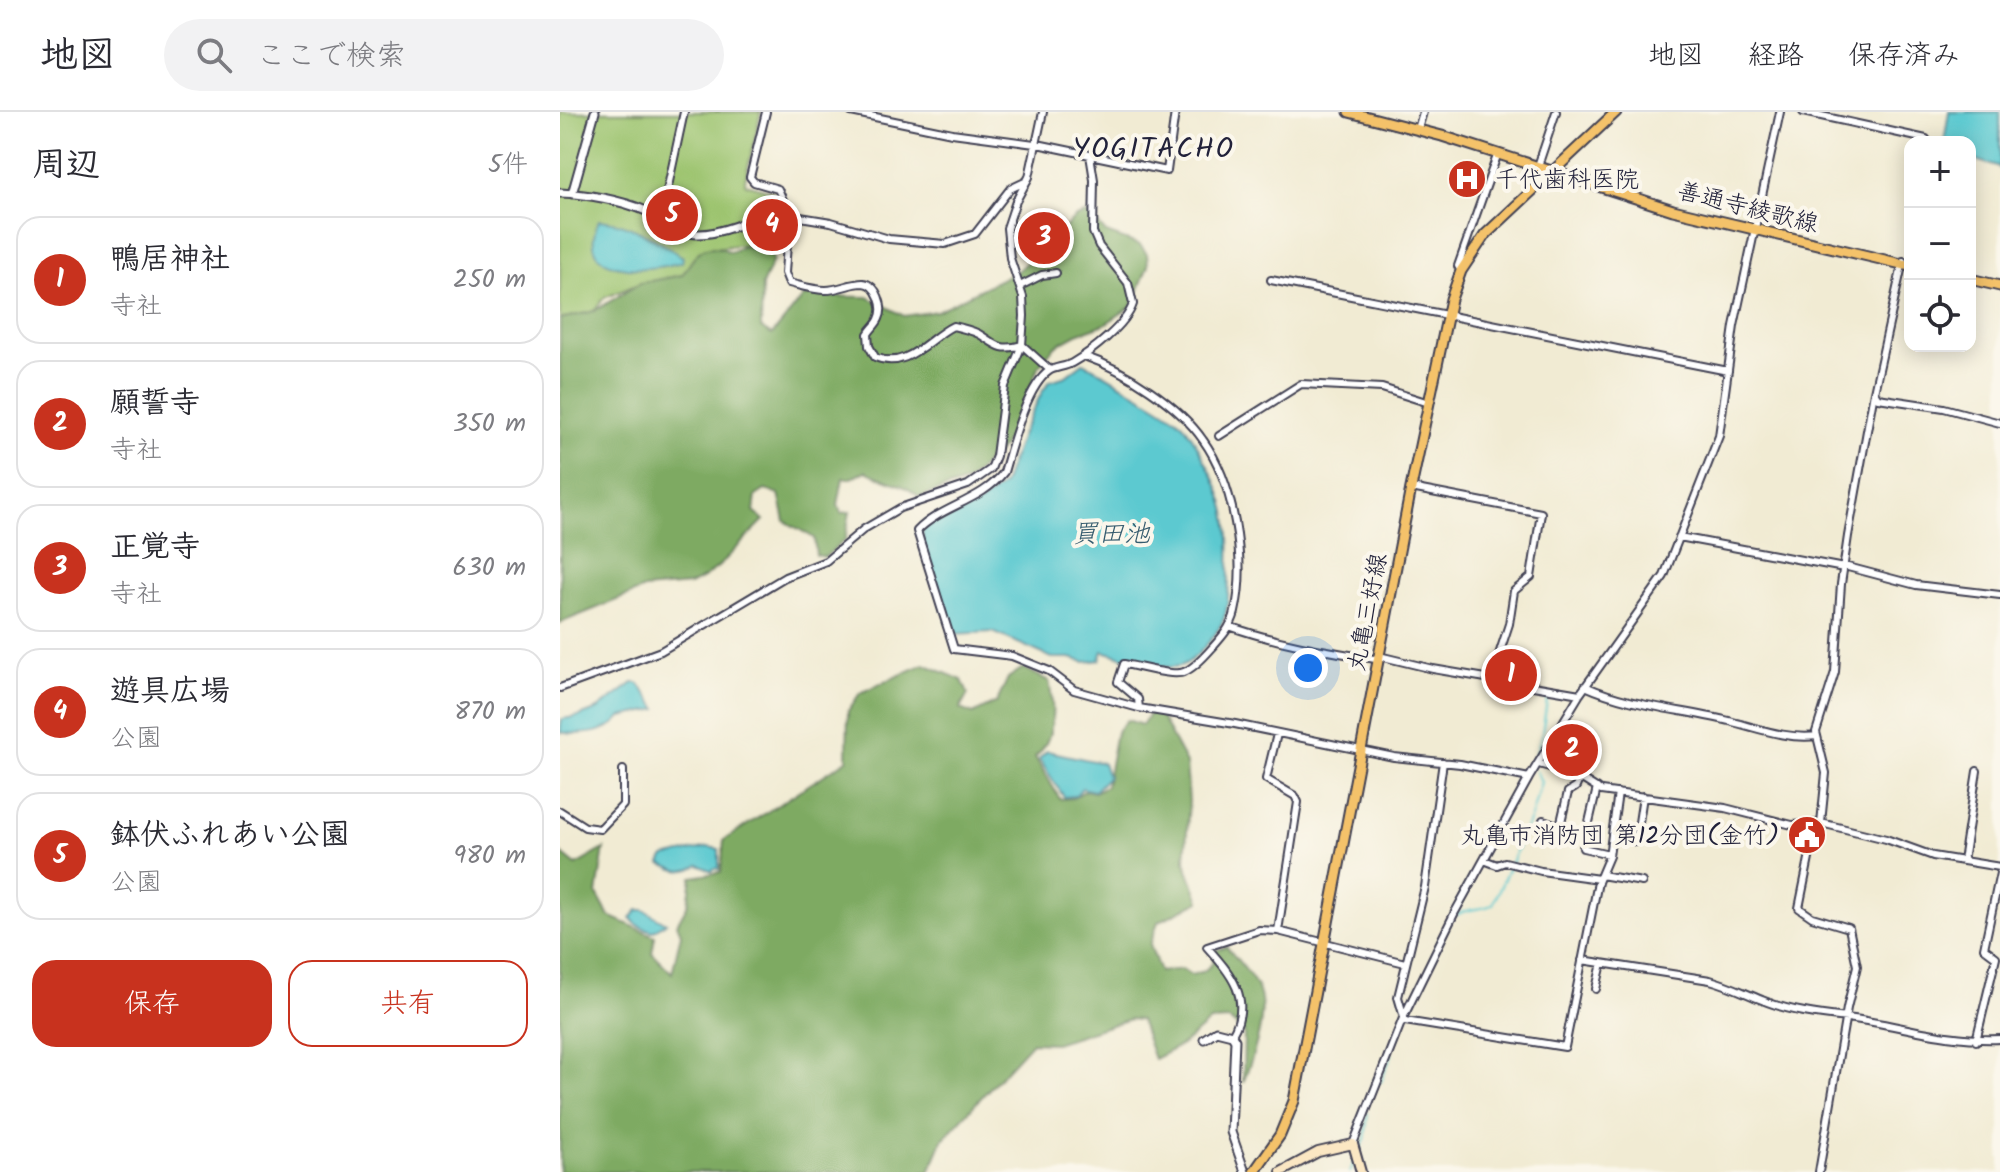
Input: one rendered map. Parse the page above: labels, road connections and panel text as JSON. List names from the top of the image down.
{
  "streets": {
    "main road": ["善通寺綾歌線", "丸亀三好線"]
  },
  "crossings": [
    ["善通寺綾歌線", "丸亀三好線"]
  ],
  "districts": ["YOGITACHO"],
  "water": ["買田池"],
  "places": {
    "hospital": ["千代歯科医院"],
    "public building": ["丸亀市消防団 第12分団(金竹)"]
  },
  "page": {
    "header": "地図",
    "search": "ここで検索",
    "nav": ["地図", "経路", "保存済み"],
    "heading": ["周辺", "5件"],
    "map_buttons": ["+", "−"],
    "pins": [
      "5",
      "4",
      "3",
      "1",
      "2"
    ],
    "list": [
      {
        "mark": "1",
        "name": "鴨居神社",
        "note": "寺社",
        "value": "250 m"
      },
      {
        "mark": "2",
        "name": "願誓寺",
        "note": "寺社",
        "value": "350 m"
      },
      {
        "mark": "3",
        "name": "正覚寺",
        "note": "寺社",
        "value": "630 m"
      },
      {
        "mark": "4",
        "name": "遊具広場",
        "note": "公園",
        "value": "870 m"
      },
      {
        "mark": "5",
        "name": "鉢伏ふれあい公園",
        "note": "公園",
        "value": "980 m"
      }
    ],
    "buttons": ["保存", "共有"]
  }
}
